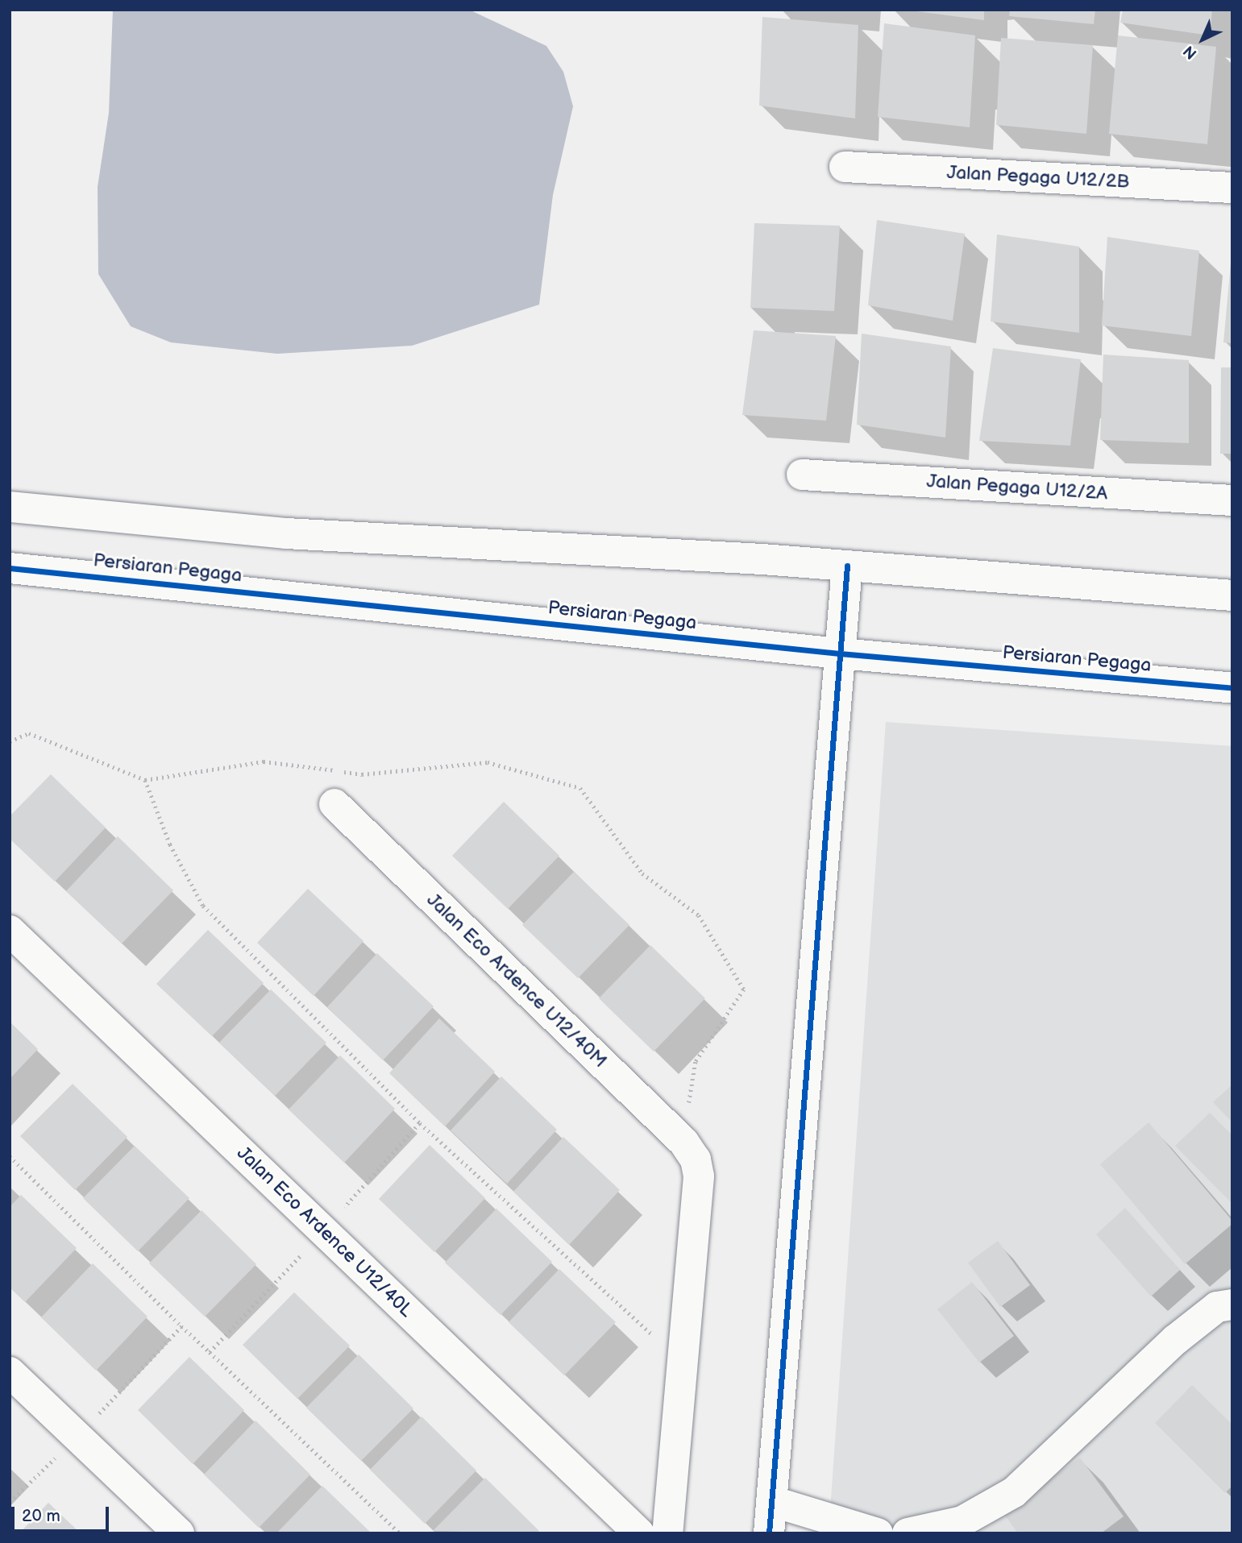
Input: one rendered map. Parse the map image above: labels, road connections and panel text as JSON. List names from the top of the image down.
{
  "streets": {
    "street": [
      "Jalan Pegaga U12/2B",
      "Jalan Pegaga U12/2A",
      "Persiaran Pegaga",
      "Jalan Eco Ardence U12/40M",
      "Jalan Eco Ardence U12/40L"
    ]
  },
  "scale_bar": "20 m",
  "north": "bottom left"
}
